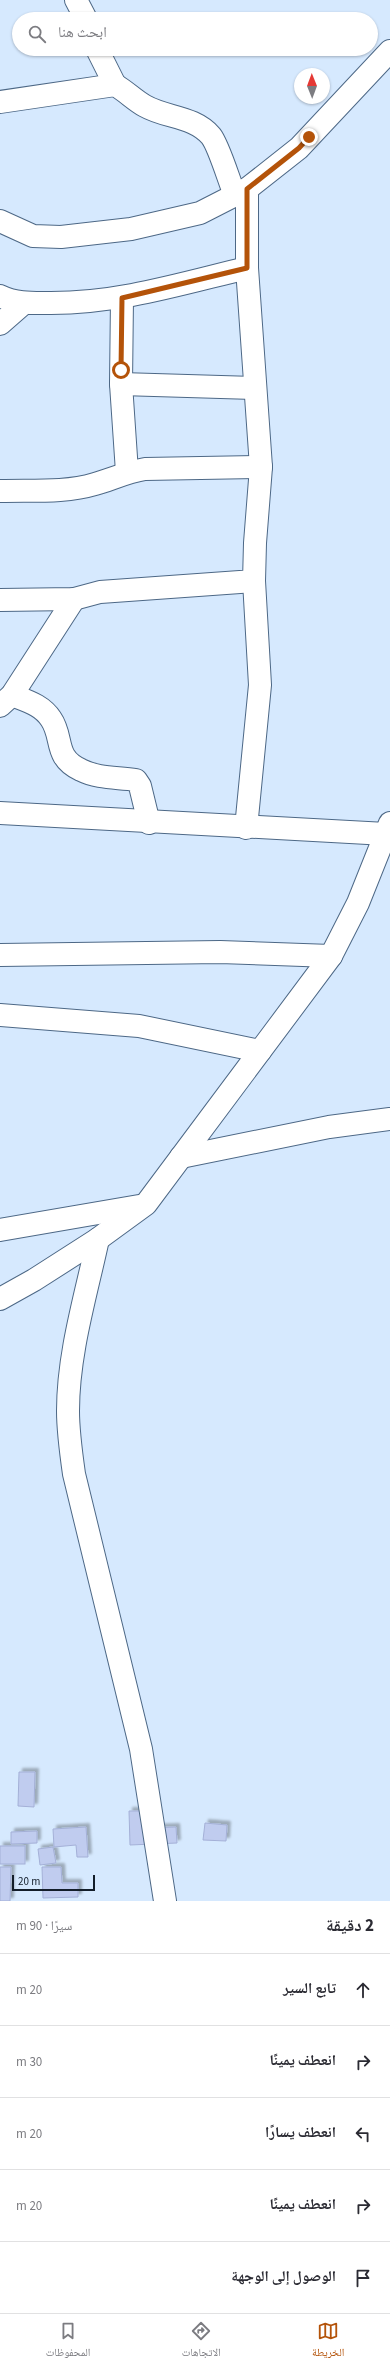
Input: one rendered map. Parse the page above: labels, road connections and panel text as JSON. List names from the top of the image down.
{
  "scale_bar": "20 m",
  "north": "top",
  "page": {
    "search": "ابحث هنا",
    "scale": "20 m",
    "heading": ["2 دقيقة", "سيرًا · 90 m"],
    "list": [
      ["تابع السير", "20 m"],
      ["انعطف يمينًا", "30 m"],
      ["انعطف يسارًا", "20 m"],
      ["انعطف يمينًا", "20 m"],
      "الوصول إلى الوجهة"
    ],
    "nav": ["الخريطة", "الاتجاهات", "المحفوظات"]
  }
}
